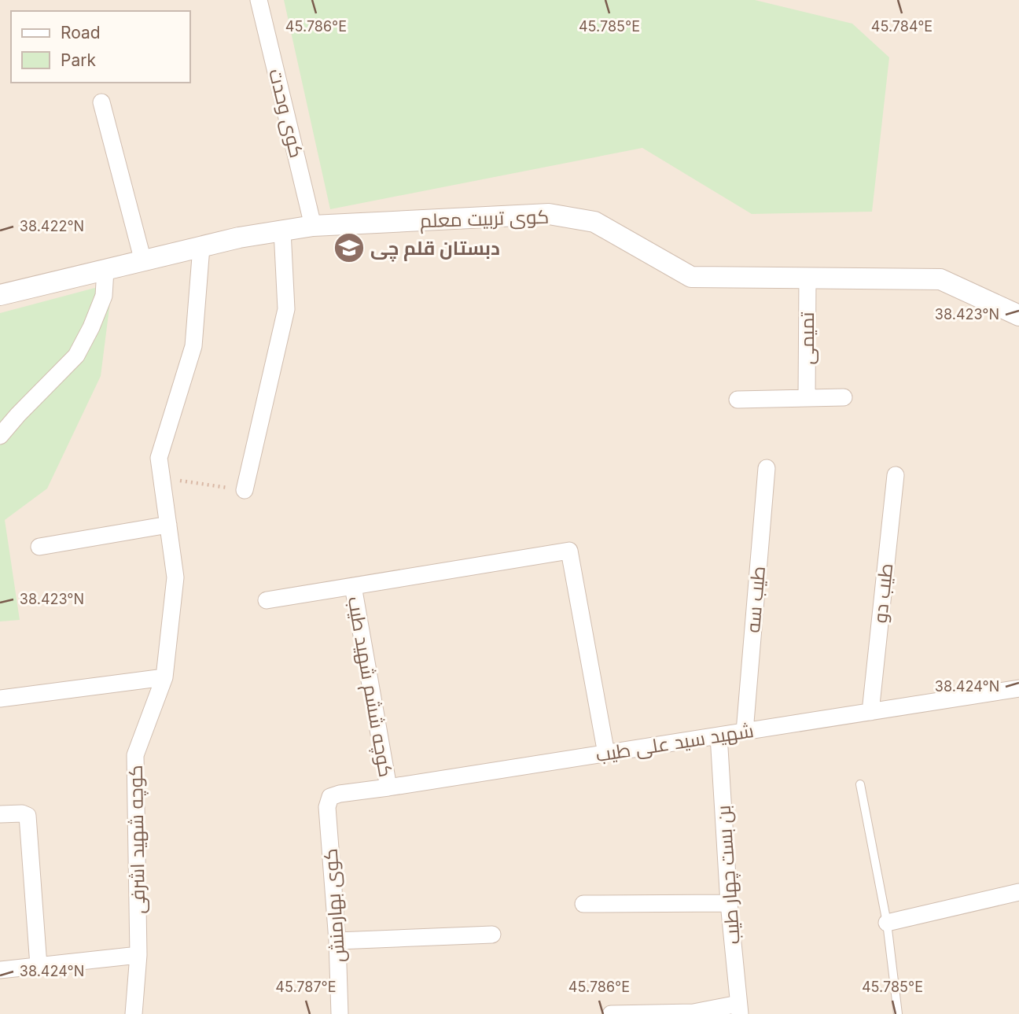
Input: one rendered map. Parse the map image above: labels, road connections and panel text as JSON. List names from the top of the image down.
{
  "streets": {
    "street": [
      "کوی وحدت",
      "کوی تربیت معلم",
      "تمیمی",
      "طیب دو",
      "طیب سه",
      "کوچه ششم شهید طیب",
      "شهید سید علی طیب",
      "کوچه شهید اشرفی",
      "بن بست چهار طیب",
      "کوی بهارمنش"
    ]
  },
  "crossings": [
    ["کوی وحدت", "کوی تربیت معلم"],
    ["کوی تربیت معلم", "تمیمی"],
    ["کوی تربیت معلم", "کوچه شهید اشرفی"],
    ["طیب دو", "شهید سید علی طیب"],
    ["طیب سه", "شهید سید علی طیب"],
    ["کوچه ششم شهید طیب", "شهید سید علی طیب"],
    ["شهید سید علی طیب", "بن بست چهار طیب"],
    ["شهید سید علی طیب", "کوی بهارمنش"]
  ],
  "places": {
    "school or university": ["دبستان قلم چی"]
  },
  "legend": ["Road", "Park"],
  "coordinates": [
    "45.786°E",
    "45.785°E",
    "45.784°E",
    "38.422°N",
    "38.423°N",
    "38.424°N",
    "45.787°E"
  ]
}
